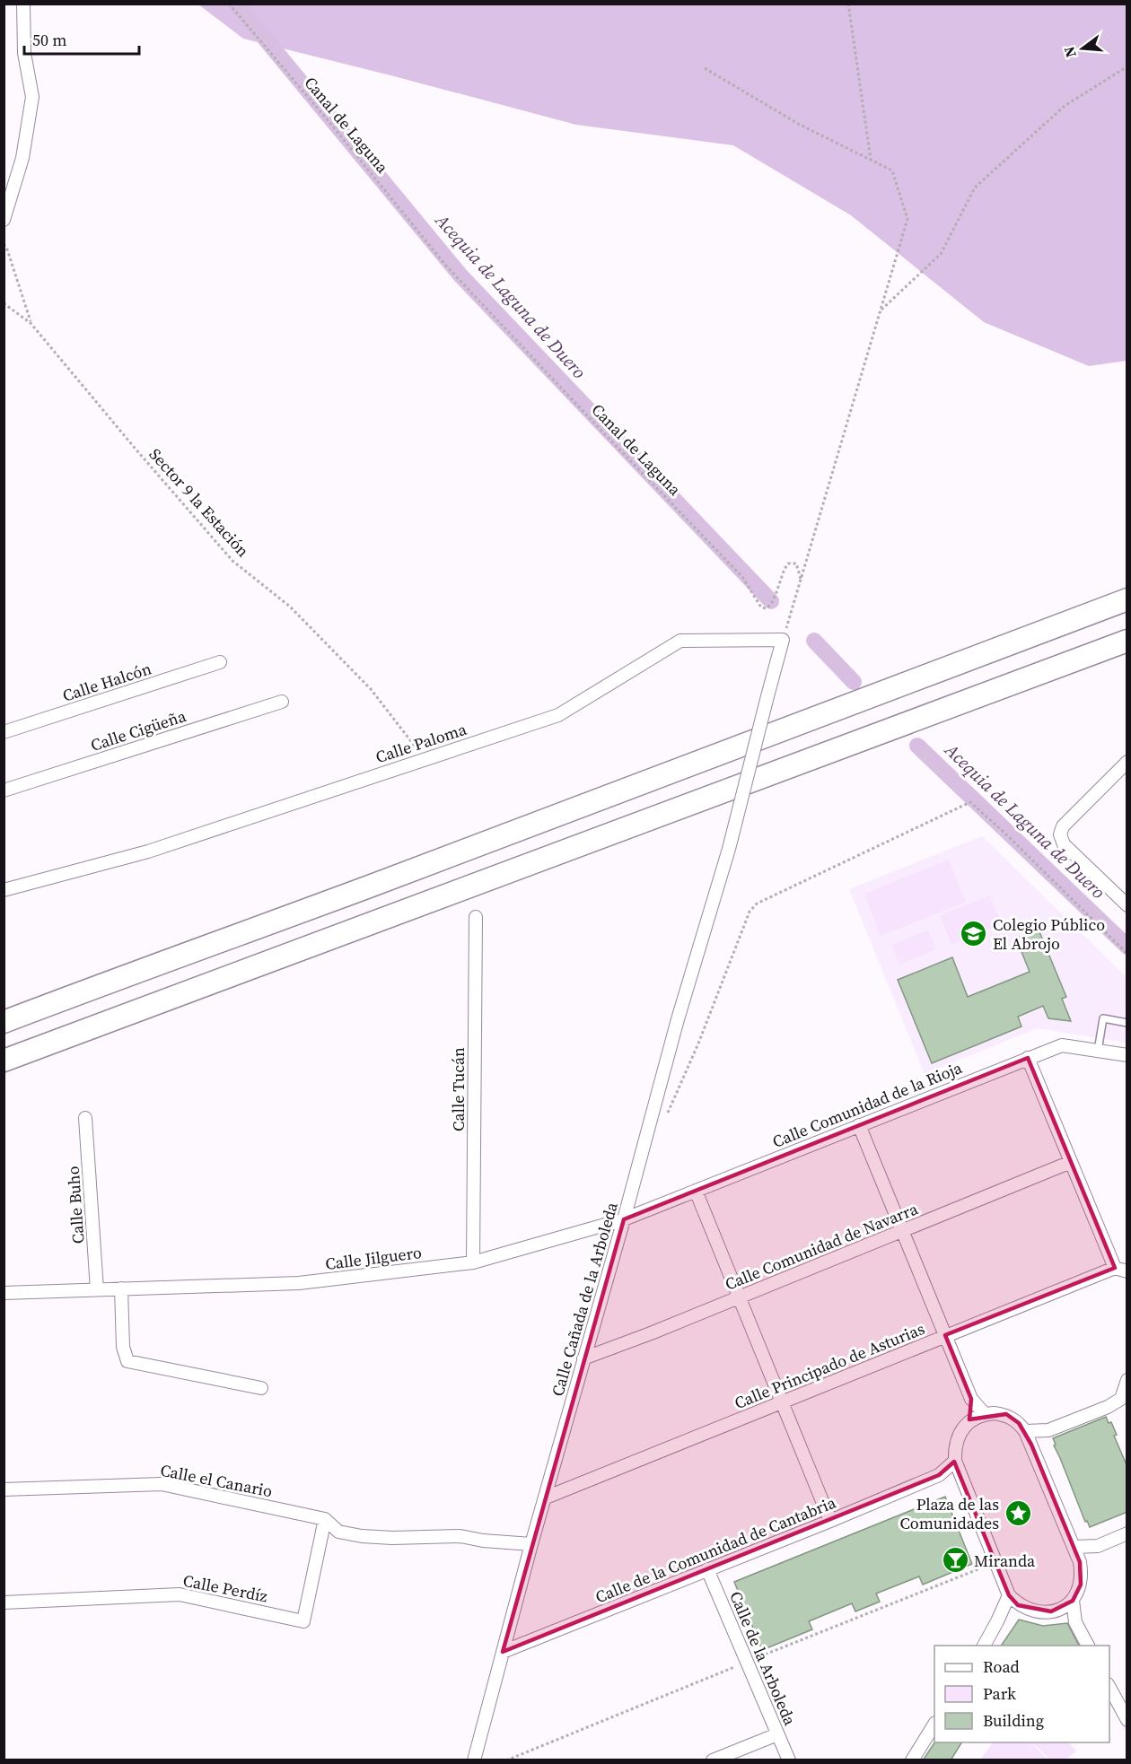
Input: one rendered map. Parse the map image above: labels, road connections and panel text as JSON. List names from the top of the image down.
{
  "streets": {
    "street": [
      "Calle Halcón",
      "Calle Cigüeña",
      "Calle Paloma",
      "Calle Tucán",
      "Calle Comunidad de la Rioja",
      "Calle Buho",
      "Calle Comunidad de Navarra",
      "Calle Jilguero",
      "Calle Cañada de la Arboleda",
      "Calle Principado de Asturias",
      "Calle el Canario",
      "Calle de la Comunidad de Cantabria",
      "Calle Perdíz",
      "Calle de la Arboleda"
    ],
    "path": ["Canal de Laguna", "Sector 9 la Estación"]
  },
  "crossings": [
    ["Sector 9 la Estación", "Calle Paloma"],
    ["Calle Paloma", "Calle Cañada de la Arboleda"],
    ["Calle Tucán", "Calle Jilguero"],
    ["Calle Comunidad de la Rioja", "Calle Jilguero"],
    ["Calle Comunidad de la Rioja", "Calle Cañada de la Arboleda"],
    ["Calle Buho", "Calle Jilguero"],
    ["Calle Comunidad de Navarra", "Calle Cañada de la Arboleda"],
    ["Calle Jilguero", "Calle Cañada de la Arboleda"],
    ["Calle Cañada de la Arboleda", "Calle Principado de Asturias"],
    ["Calle Cañada de la Arboleda", "Calle de la Comunidad de Cantabria"],
    ["Calle el Canario", "Calle Perdíz"],
    ["Calle de la Comunidad de Cantabria", "Calle de la Arboleda"]
  ],
  "water": ["Acequia de Laguna de Duero"],
  "places": {
    "school or university": ["Colegio Público El Abrojo"],
    "place": ["Plaza de las Comunidades"],
    "bar": ["Miranda"]
  },
  "legend": ["Road", "Park", "Building"],
  "scale_bar": "50 m",
  "north": "left"
}
